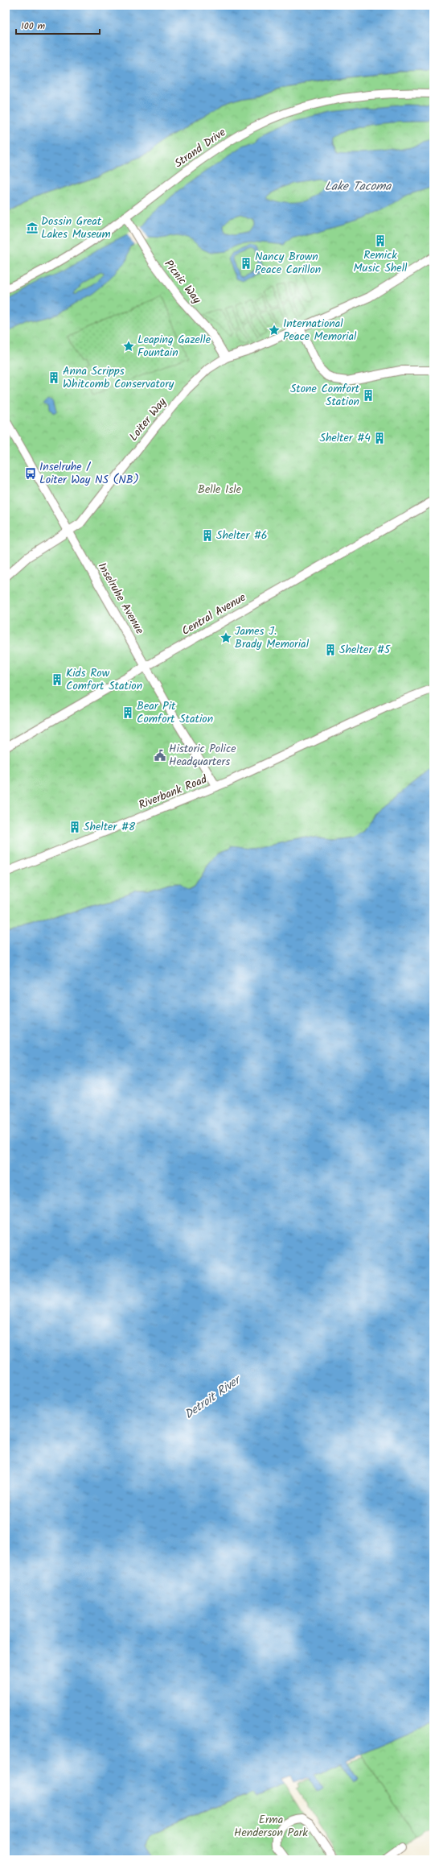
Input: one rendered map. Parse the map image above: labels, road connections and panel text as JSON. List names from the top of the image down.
{
  "streets": {
    "street": [
      "Strand Drive",
      "Picnic Way",
      "Loiter Way",
      "Inselruhe Avenue",
      "Central Avenue",
      "Riverbank Road"
    ]
  },
  "crossings": [
    ["Strand Drive", "Picnic Way"],
    ["Picnic Way", "Loiter Way"],
    ["Loiter Way", "Inselruhe Avenue"],
    ["Inselruhe Avenue", "Central Avenue"],
    ["Inselruhe Avenue", "Riverbank Road"]
  ],
  "water": ["Lake Tacoma", "Detroit River"],
  "parks": ["Belle Isle", "Erma Henderson Park"],
  "places": {
    "museum": ["Dossin Great Lakes Museum"],
    "building": [
      "Remick Music Shell",
      "Nancy Brown Peace Carillon",
      "Anna Scripps Whitcomb Conservatory",
      "Stone Comfort Station",
      "Shelter #4",
      "Shelter #6",
      "Shelter #5",
      "Kids Row Comfort Station",
      "Bear Pit Comfort Station",
      "Shelter #8"
    ],
    "place": ["International Peace Memorial", "Leaping Gazelle Fountain", "James J. Brady Memorial"],
    "bus stop": ["Inselruhe / Loiter Way NS (NB)"],
    "public building": ["Historic Police Headquarters"]
  },
  "scale_bar": "100 m"
}
